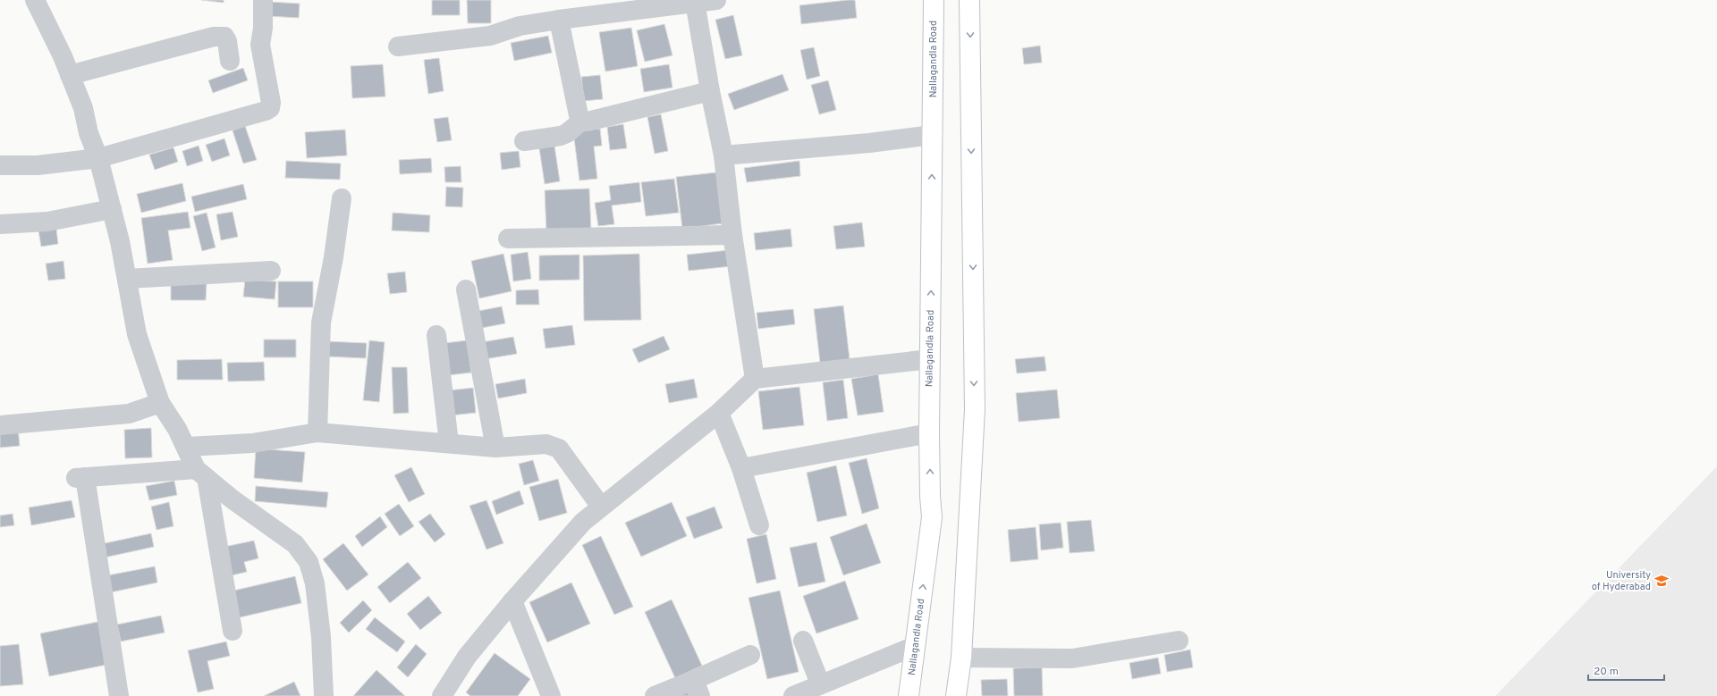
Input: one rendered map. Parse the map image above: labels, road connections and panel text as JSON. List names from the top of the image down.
{
  "streets": {
    "main road": ["Nallagandla Road"]
  },
  "places": {
    "school or university": ["University of Hyderabad"]
  },
  "scale_bar": "20 m"
}
